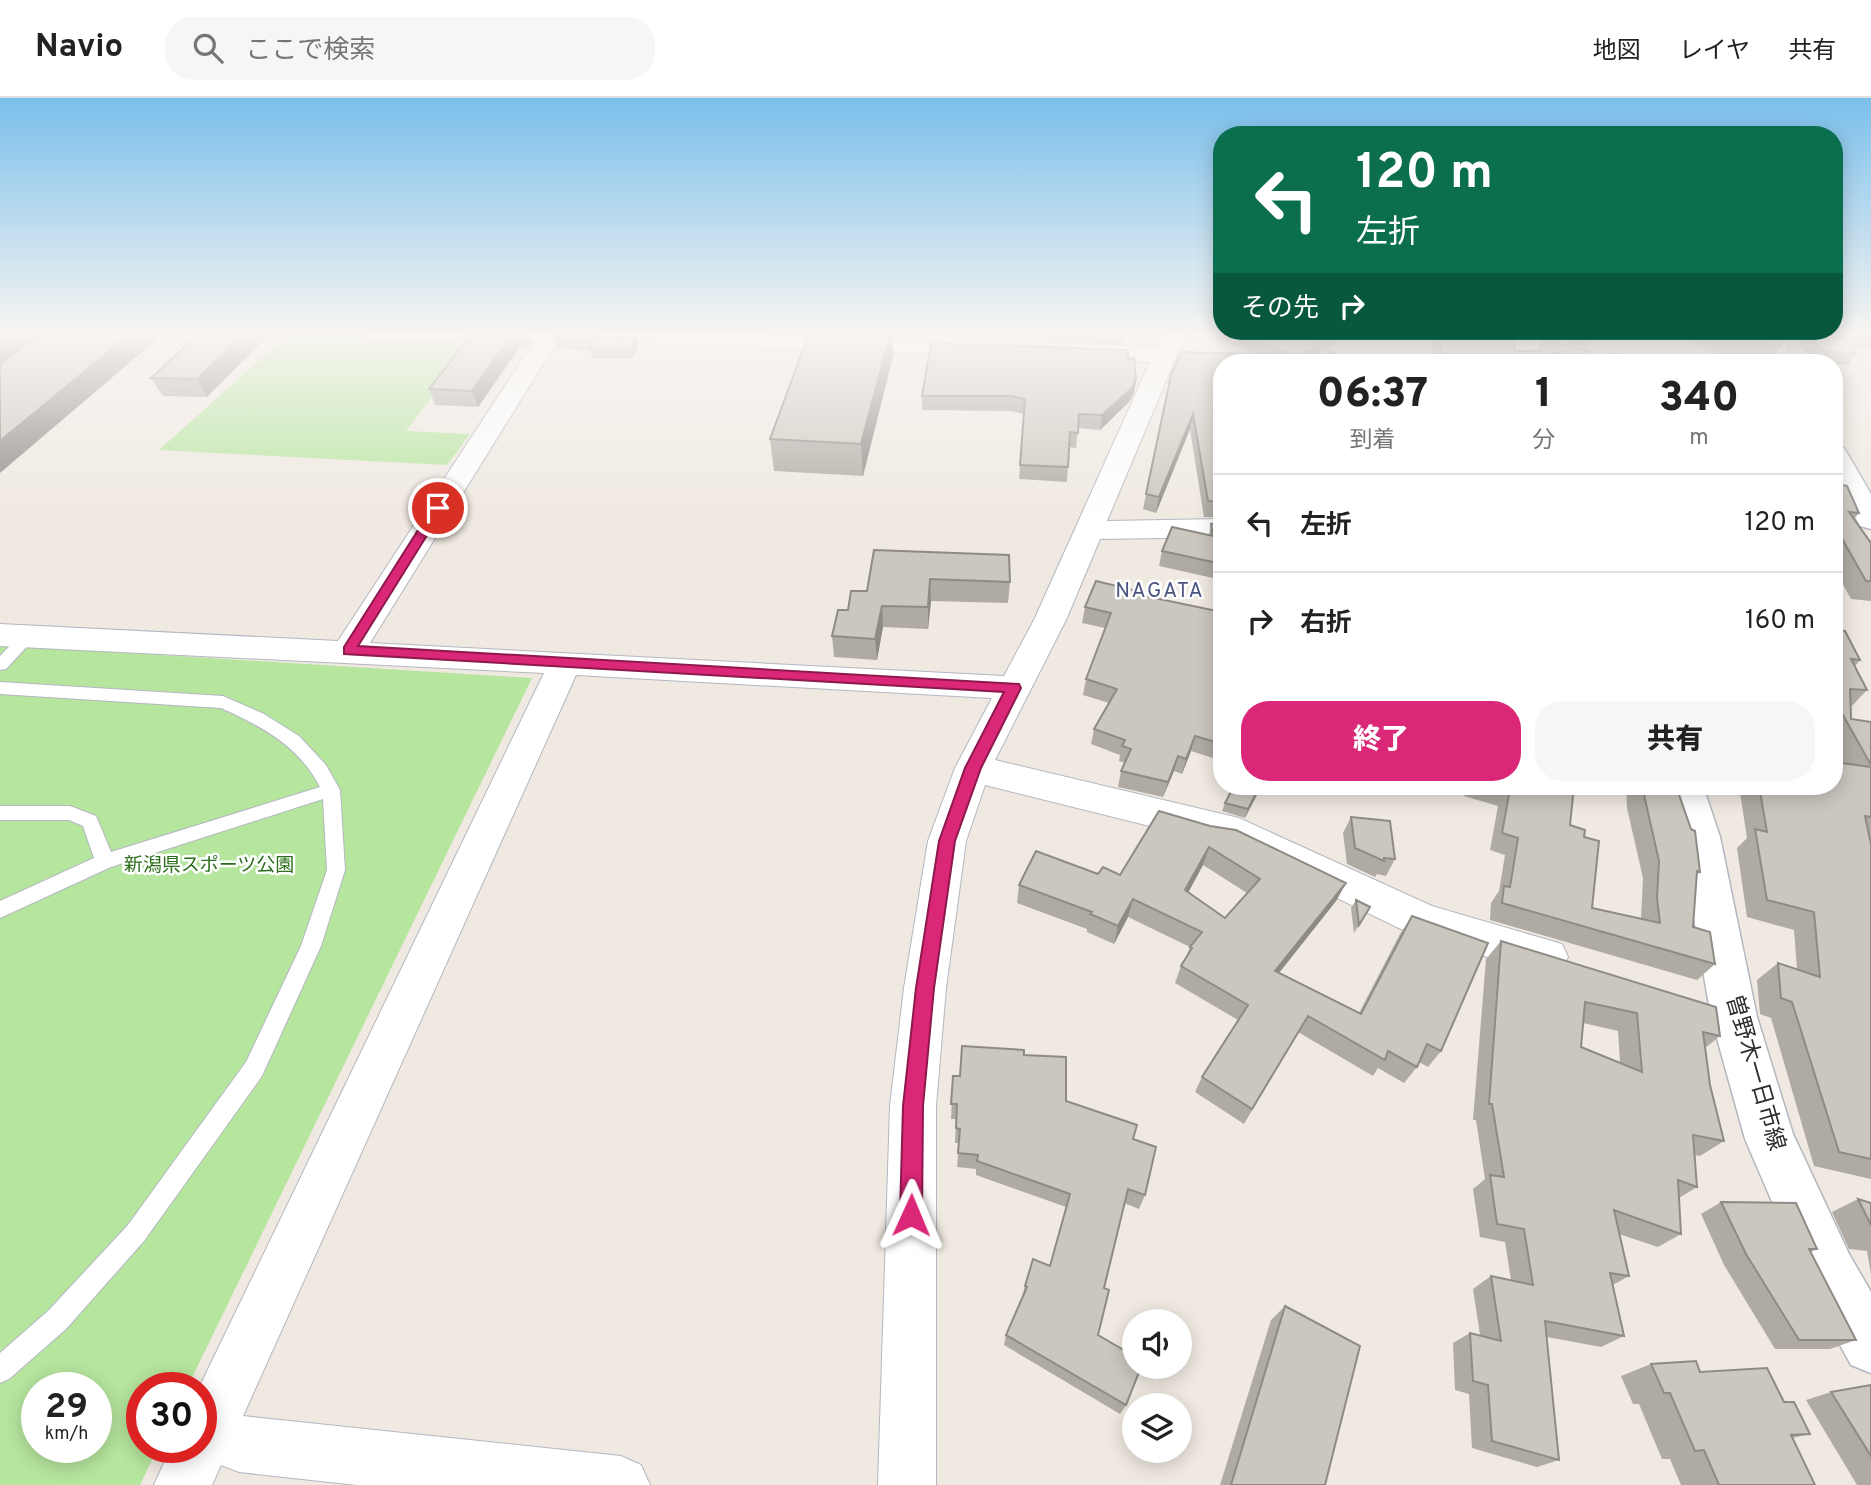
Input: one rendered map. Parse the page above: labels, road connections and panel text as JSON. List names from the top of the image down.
{
  "streets": {
    "main road": ["曽野木一日市線"]
  },
  "districts": ["NAGATA"],
  "parks": ["新潟県スポーツ公園"],
  "page": {
    "header": "Navio",
    "search": "ここで検索",
    "nav": ["地図", "レイヤ", "共有"],
    "turn": ["120 m", "左折"],
    "then": "その先",
    "eta": [
      "06:37",
      "到着",
      "1",
      "分",
      "340",
      "m"
    ],
    "list": [
      {
        "name": "左折",
        "value": "120 m"
      },
      {
        "name": "右折",
        "value": "160 m"
      }
    ],
    "buttons": ["終了", "共有"],
    "speed": "29 km/h",
    "limit": "30"
  }
}
